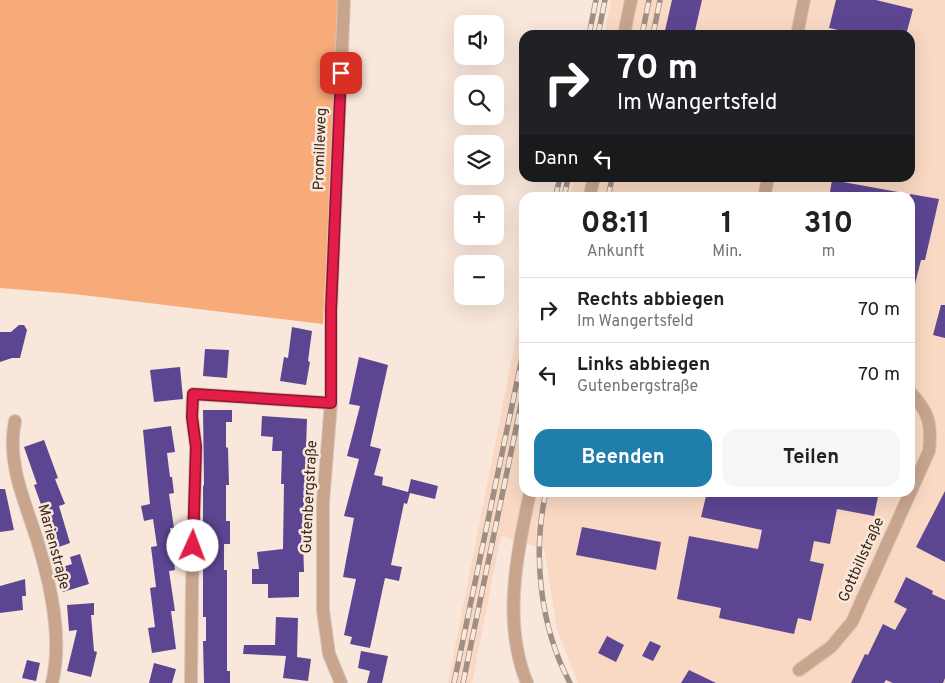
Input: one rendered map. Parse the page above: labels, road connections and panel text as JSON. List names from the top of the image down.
{
  "streets": {
    "street": [
      "Promilleweg",
      "Gutenbergstraße",
      "Marienstraße",
      "Gottbillstraße"
    ]
  },
  "crossings": [
    ["Promilleweg", "Gutenbergstraße"]
  ],
  "page": {
    "map_buttons": ["+", "−"],
    "turn": ["70 m", "Im Wangertsfeld"],
    "then": "Dann",
    "eta": [
      "08:11",
      "Ankunft",
      "1",
      "Min.",
      "310",
      "m"
    ],
    "list": [
      {
        "name": "Rechts abbiegen",
        "note": "Im Wangertsfeld",
        "value": "70 m"
      },
      {
        "name": "Links abbiegen",
        "note": "Gutenbergstraße",
        "value": "70 m"
      }
    ],
    "buttons": ["Beenden", "Teilen"]
  }
}
